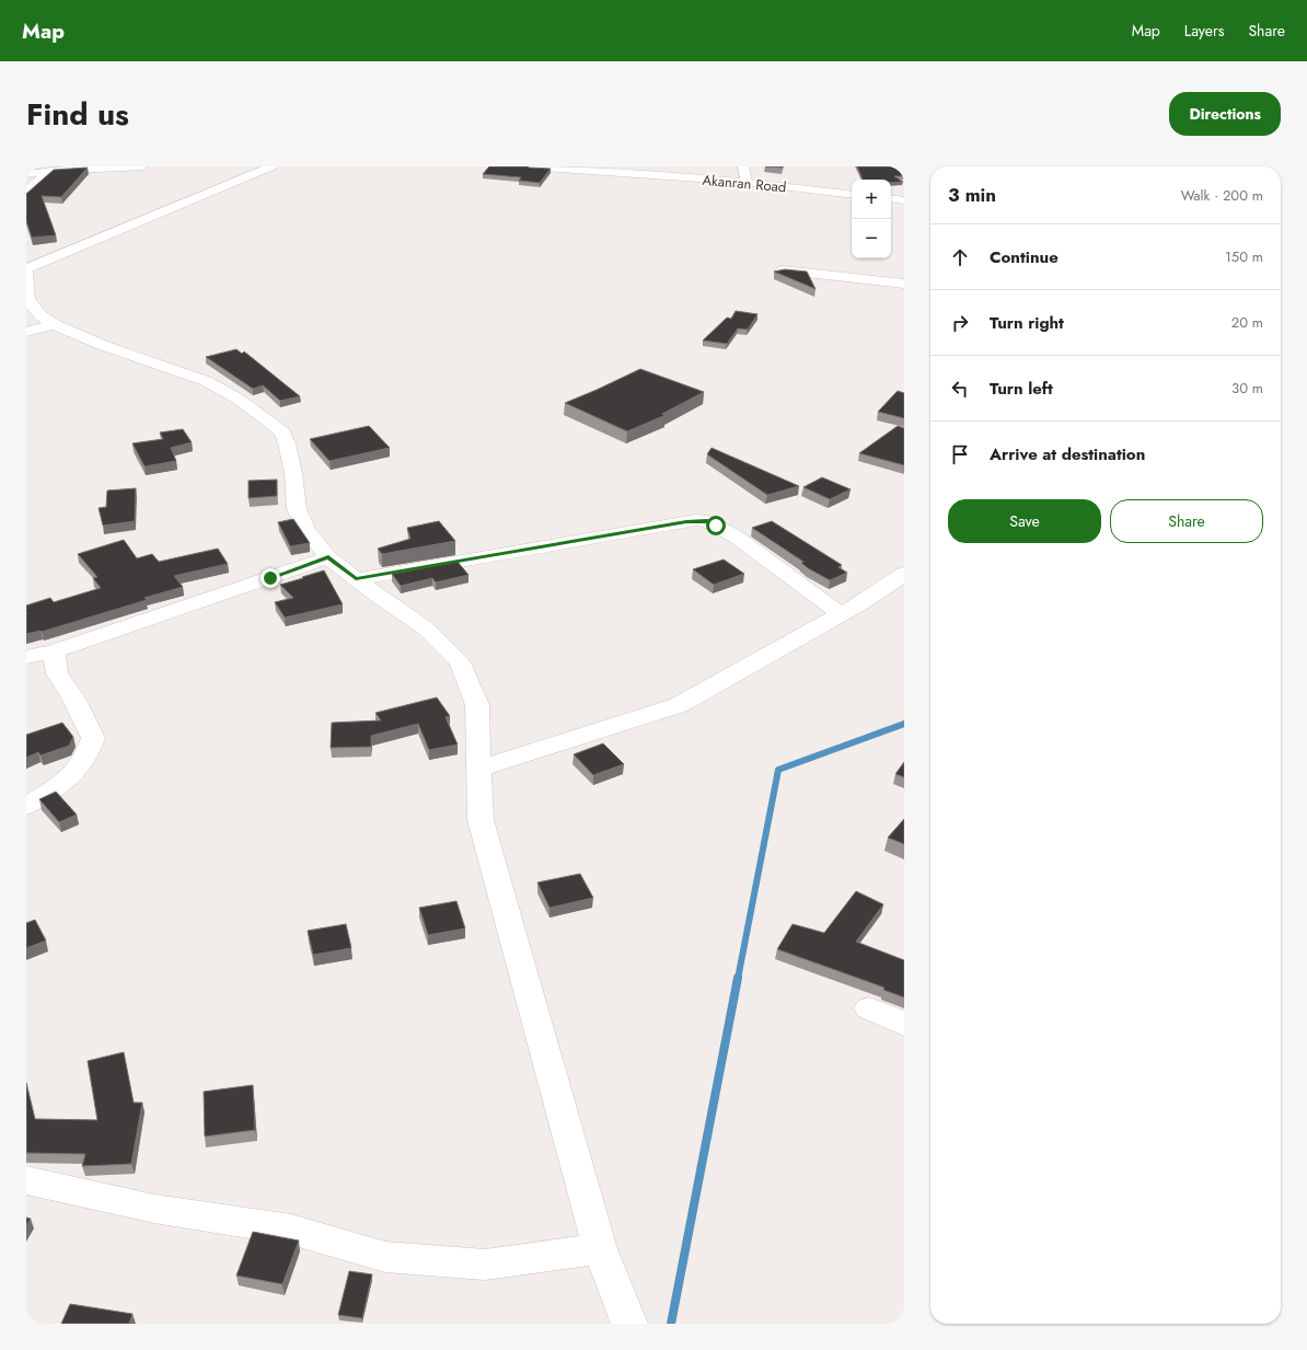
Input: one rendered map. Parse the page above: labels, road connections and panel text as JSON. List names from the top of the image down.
{
  "streets": {
    "main road": ["Akanran Road"]
  },
  "page": {
    "header": "Map",
    "nav": ["Map", "Layers", "Share"],
    "title": "Find us",
    "buttons": [
      "Directions",
      ["Save", "Share"]
    ],
    "heading": ["3 min", "Walk · 200 m"],
    "map_buttons": ["+", "−"],
    "list": [
      ["Continue", "150 m"],
      ["Turn right", "20 m"],
      ["Turn left", "30 m"],
      "Arrive at destination"
    ]
  }
}
